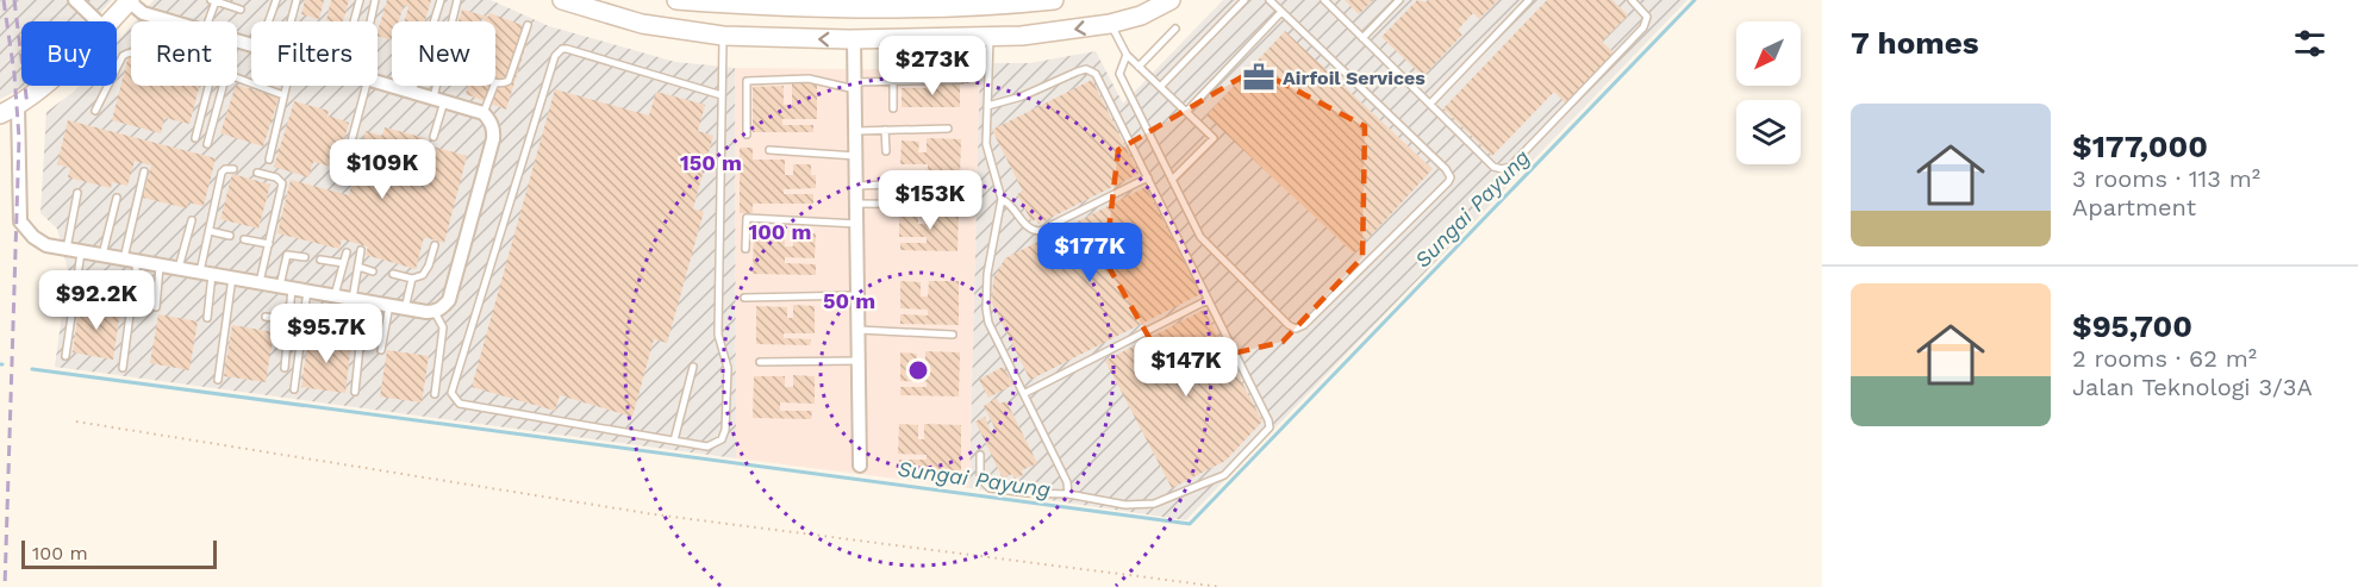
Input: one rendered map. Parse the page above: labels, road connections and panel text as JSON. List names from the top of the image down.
{
  "water": ["Sungai Payung"],
  "places": {
    "office": ["Airfoil Services"]
  },
  "scale_bar": "100 m",
  "north": "bottom left",
  "page": {
    "heading": "7 homes",
    "chip": [
      "Buy",
      "Rent",
      "Filters",
      "New"
    ],
    "price": [
      "$273K",
      "$109K",
      "$153K",
      "$177K",
      "$92.2K",
      "$95.7K",
      "$147K"
    ],
    "list": [
      {
        "name": "$177,000",
        "note": "3 rooms · 113 m² · Apartment"
      },
      {
        "name": "$95,700",
        "note": "2 rooms · 62 m² · Jalan Teknologi 3/3A"
      }
    ],
    "scale": "100 m"
  },
  "rings": ["150 m", "100 m", "50 m"]
}
